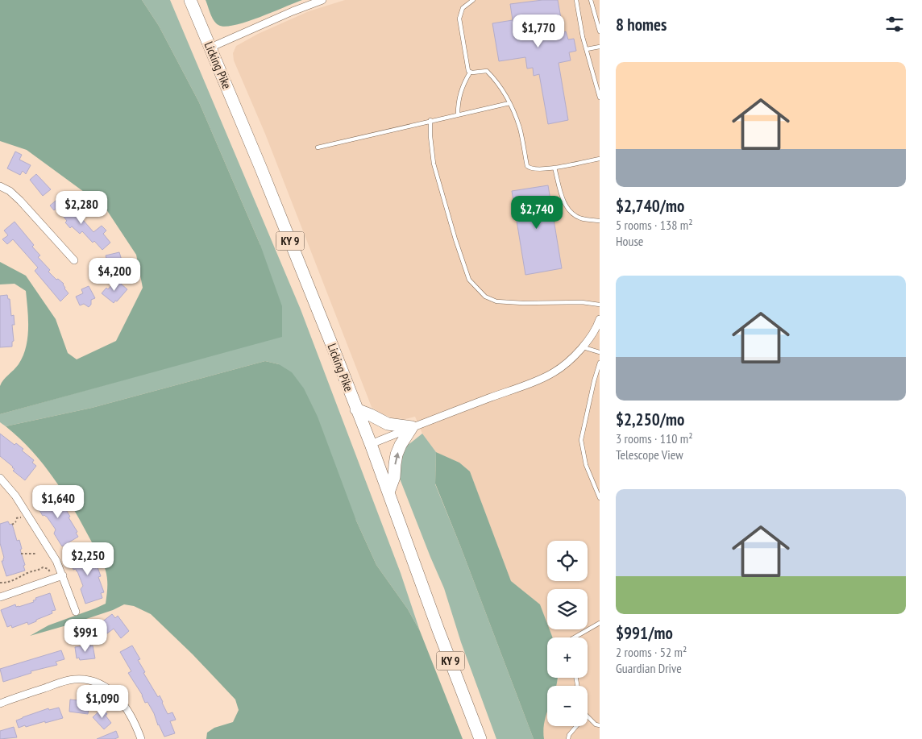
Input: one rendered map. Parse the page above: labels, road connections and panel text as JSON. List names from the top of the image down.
{
  "streets": {
    "main road": ["Licking Pike", "KY 9"]
  },
  "page": {
    "heading": "8 homes",
    "price": [
      "$1,770",
      "$2,280",
      "$2,740",
      "$4,200",
      "$1,640",
      "$2,250",
      "$991",
      "$1,090"
    ],
    "list": [
      {
        "name": "$2,740/mo",
        "note": "5 rooms · 138 m² · House"
      },
      {
        "name": "$2,250/mo",
        "note": "3 rooms · 110 m² · Telescope View"
      },
      {
        "name": "$991/mo",
        "note": "2 rooms · 52 m² · Guardian Drive"
      }
    ],
    "map_buttons": ["+", "−"]
  }
}
